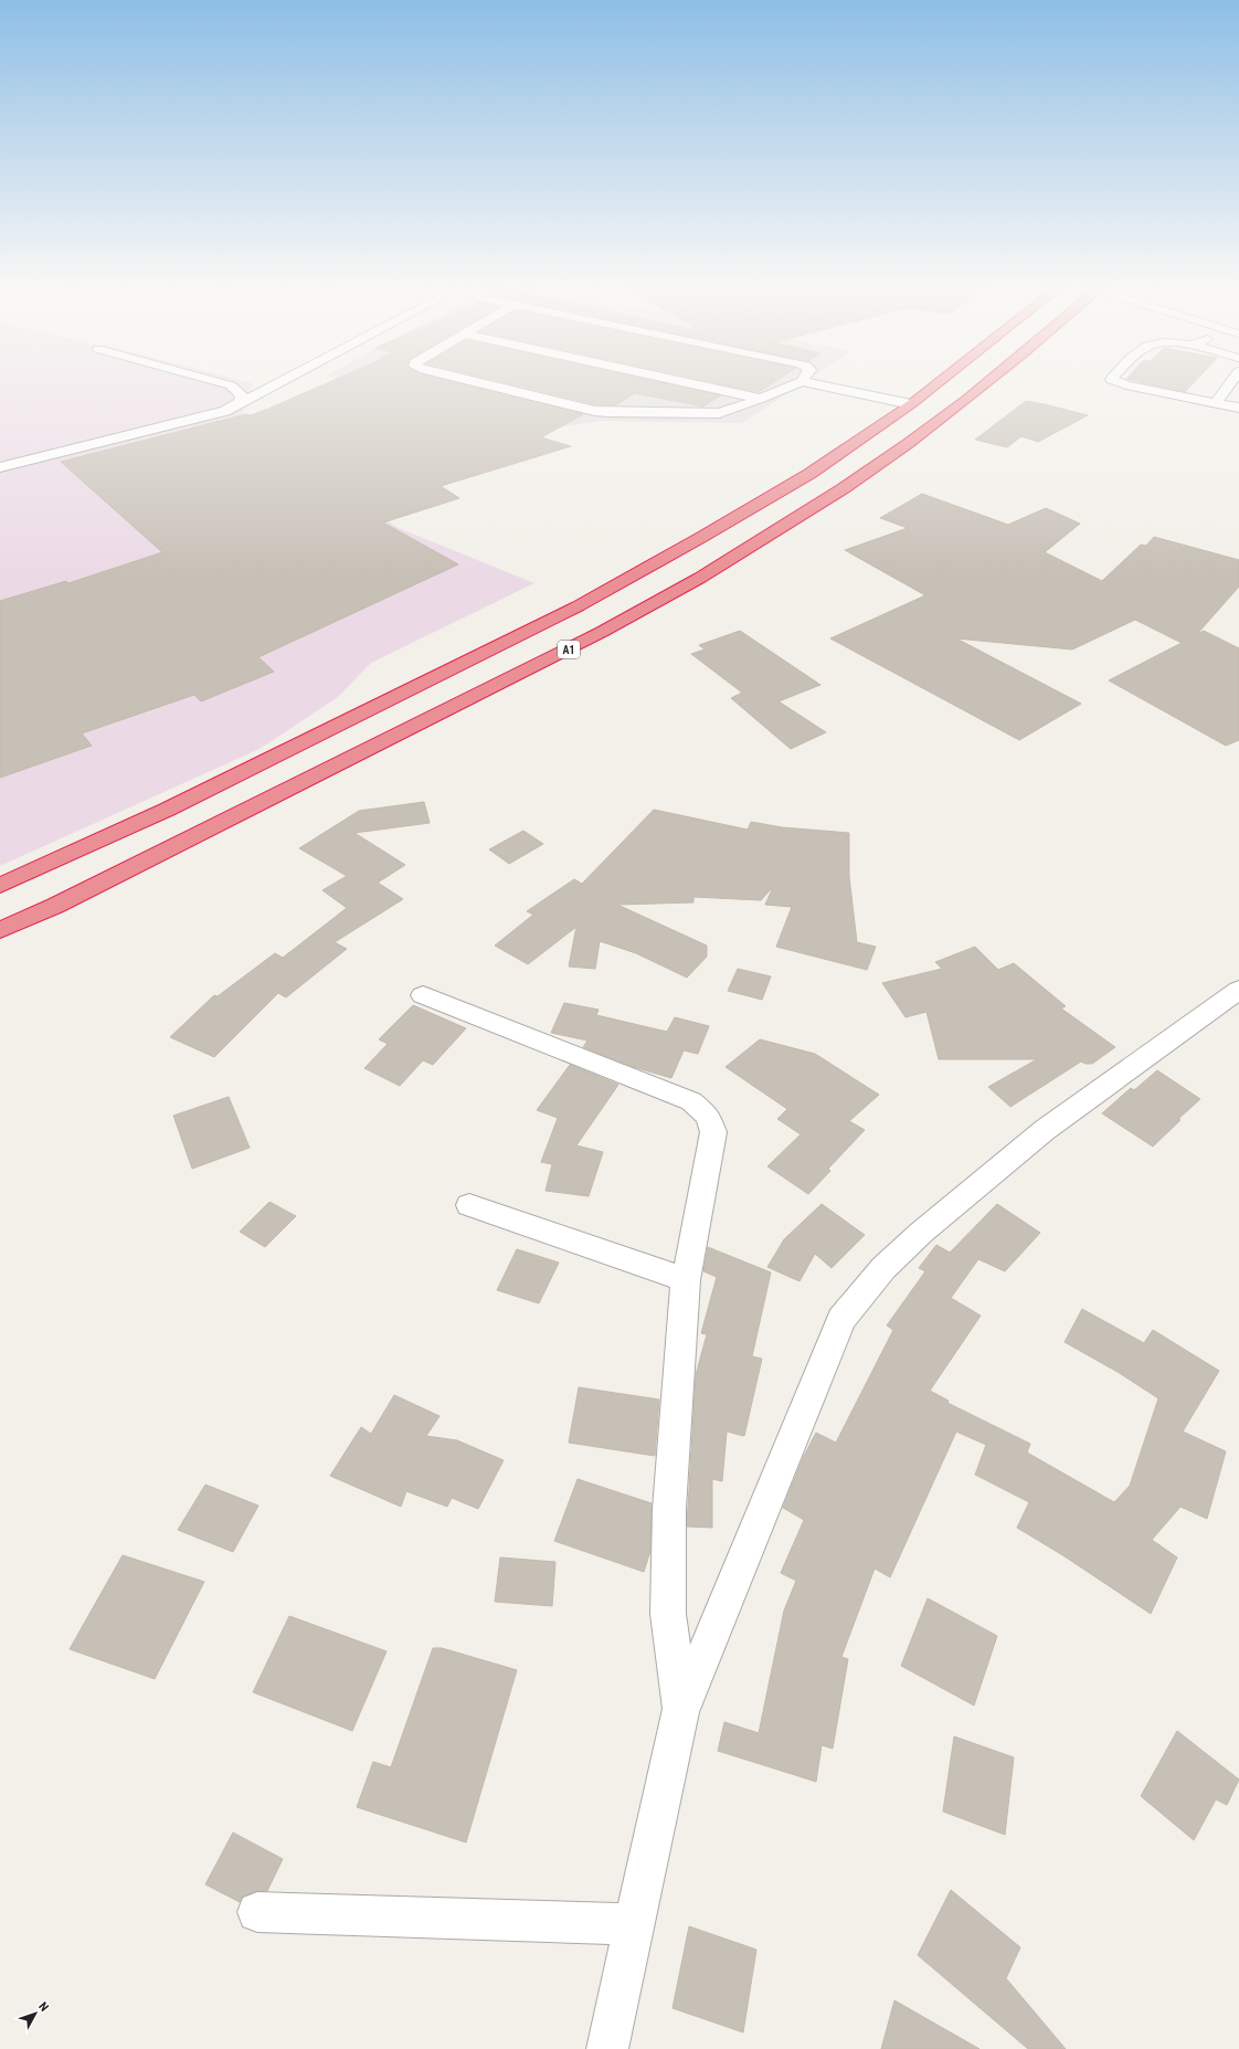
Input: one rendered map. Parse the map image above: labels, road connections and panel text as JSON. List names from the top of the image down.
{
  "streets": {
    "highway": ["A1"]
  },
  "north": "top right"
}
